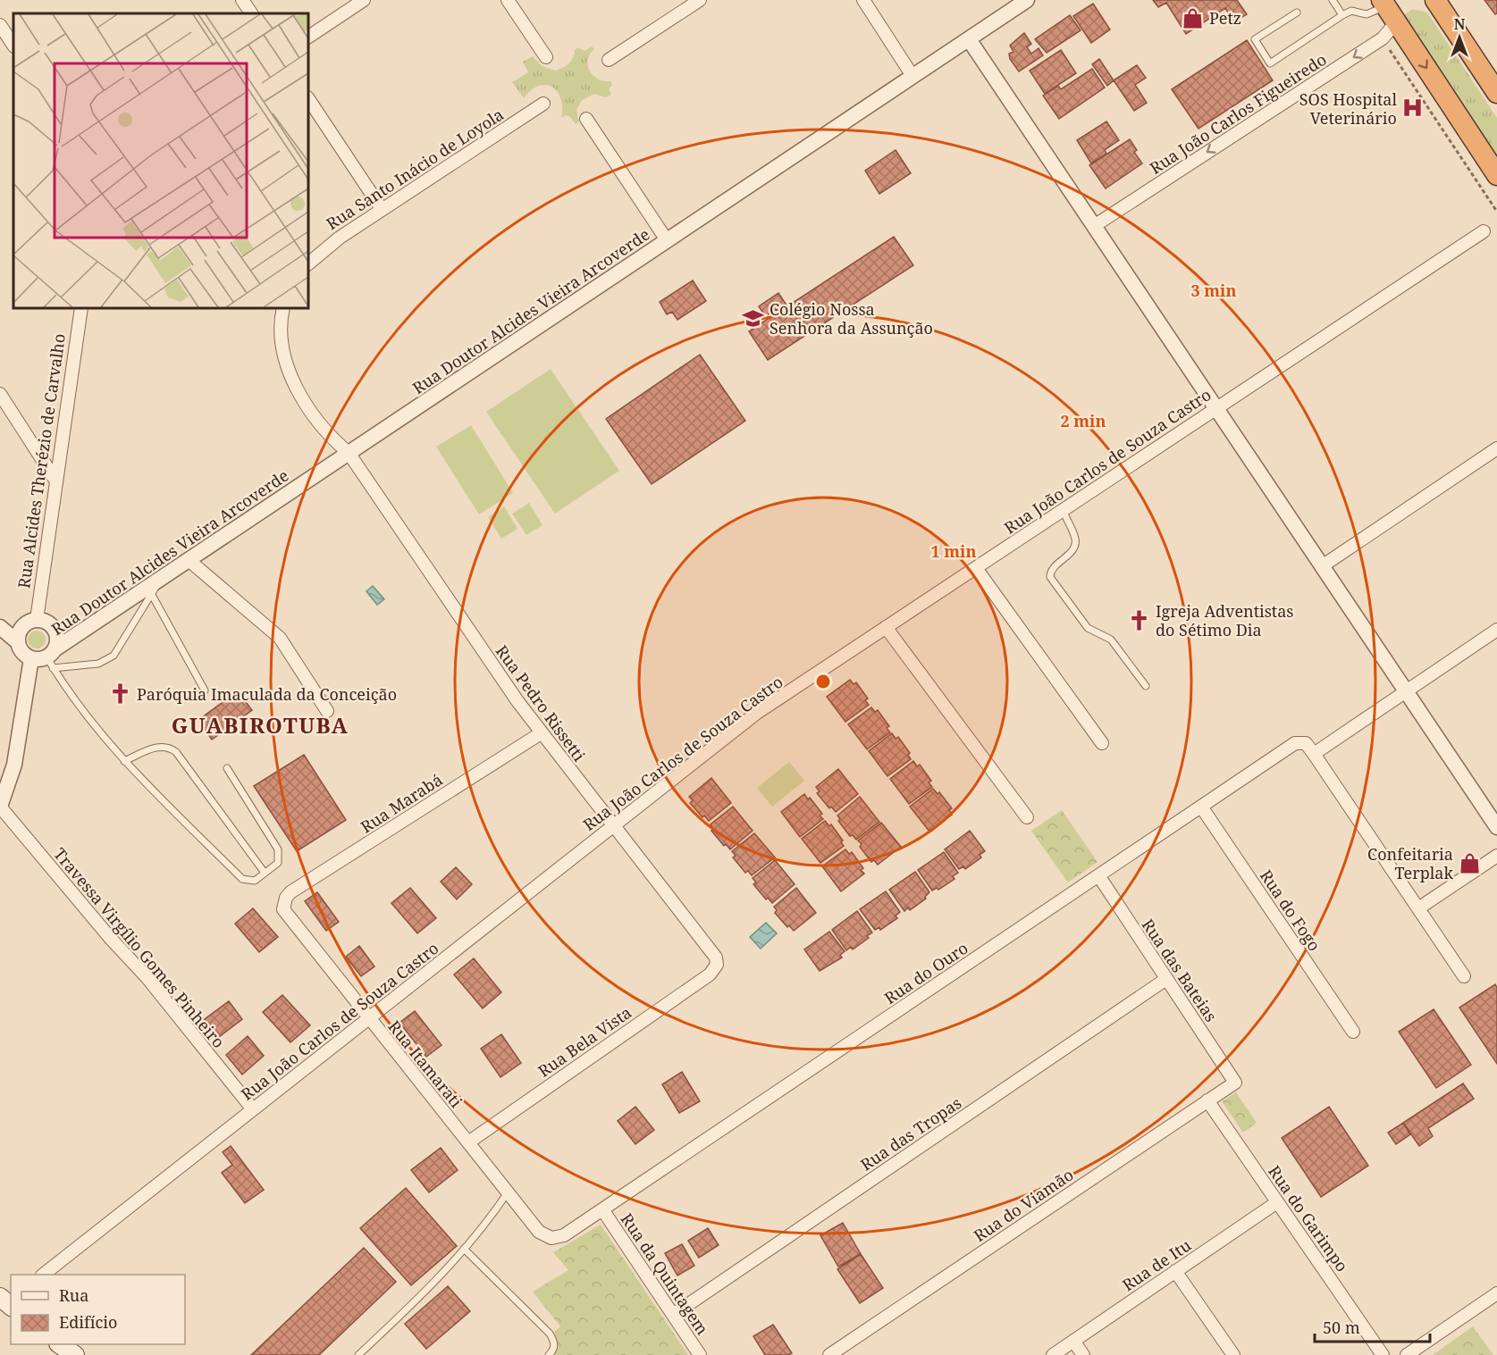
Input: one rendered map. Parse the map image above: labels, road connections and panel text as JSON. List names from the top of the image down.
{
  "streets": {
    "street": [
      "Rua João Carlos Figueiredo",
      "Rua Santo Inácio de Loyola",
      "Rua Doutor Alcides Vieira Arcoverde",
      "Rua Alcides Therézio de Carvalho",
      "Rua João Carlos de Souza Castro",
      "Rua Pedro Rissetti",
      "Rua Marabá",
      "Rua do Fogo",
      "Travessa Virgílio Gomes Pinheiro",
      "Rua das Bateias",
      "Rua do Ouro",
      "Rua Bela Vista",
      "Rua Itamarati",
      "Rua das Tropas",
      "Rua do Viamão",
      "Rua do Garimpo",
      "Rua de Itu",
      "Rua da Quintagem"
    ]
  },
  "crossings": [
    ["Rua Doutor Alcides Vieira Arcoverde", "Rua Alcides Therézio de Carvalho"],
    ["Rua Doutor Alcides Vieira Arcoverde", "Rua Pedro Rissetti"],
    ["Rua João Carlos de Souza Castro", "Rua Pedro Rissetti"],
    ["Rua João Carlos de Souza Castro", "Travessa Virgílio Gomes Pinheiro"],
    ["Rua João Carlos de Souza Castro", "Rua Itamarati"],
    ["Rua Pedro Rissetti", "Rua Marabá"],
    ["Rua Pedro Rissetti", "Rua Bela Vista"],
    ["Rua Marabá", "Rua Itamarati"],
    ["Rua do Fogo", "Rua do Ouro"],
    ["Rua das Bateias", "Rua do Ouro"],
    ["Rua das Bateias", "Rua das Tropas"],
    ["Rua das Bateias", "Rua do Viamão"],
    ["Rua do Ouro", "Rua Itamarati"],
    ["Rua do Ouro", "Rua da Quintagem"],
    ["Rua Bela Vista", "Rua Itamarati"],
    ["Rua das Tropas", "Rua da Quintagem"],
    ["Rua do Viamão", "Rua do Garimpo"],
    ["Rua do Garimpo", "Rua de Itu"]
  ],
  "one_way": ["Rua João Carlos Figueiredo"],
  "districts": ["GUABIROTUBA"],
  "places": {
    "shop": ["Petz", "Confeitaria Terplak"],
    "hospital": ["SOS Hospital Veterinário"],
    "school or university": ["Colégio Nossa Senhora da Assunção"],
    "church": ["Igreja Adventistas do Sétimo Dia", "Paróquia Imaculada da Conceição"]
  },
  "legend": ["Rua", "Edifício"],
  "scale_bar": "50 m",
  "north": "top",
  "rings": ["3 min", "2 min", "1 min"]
}
